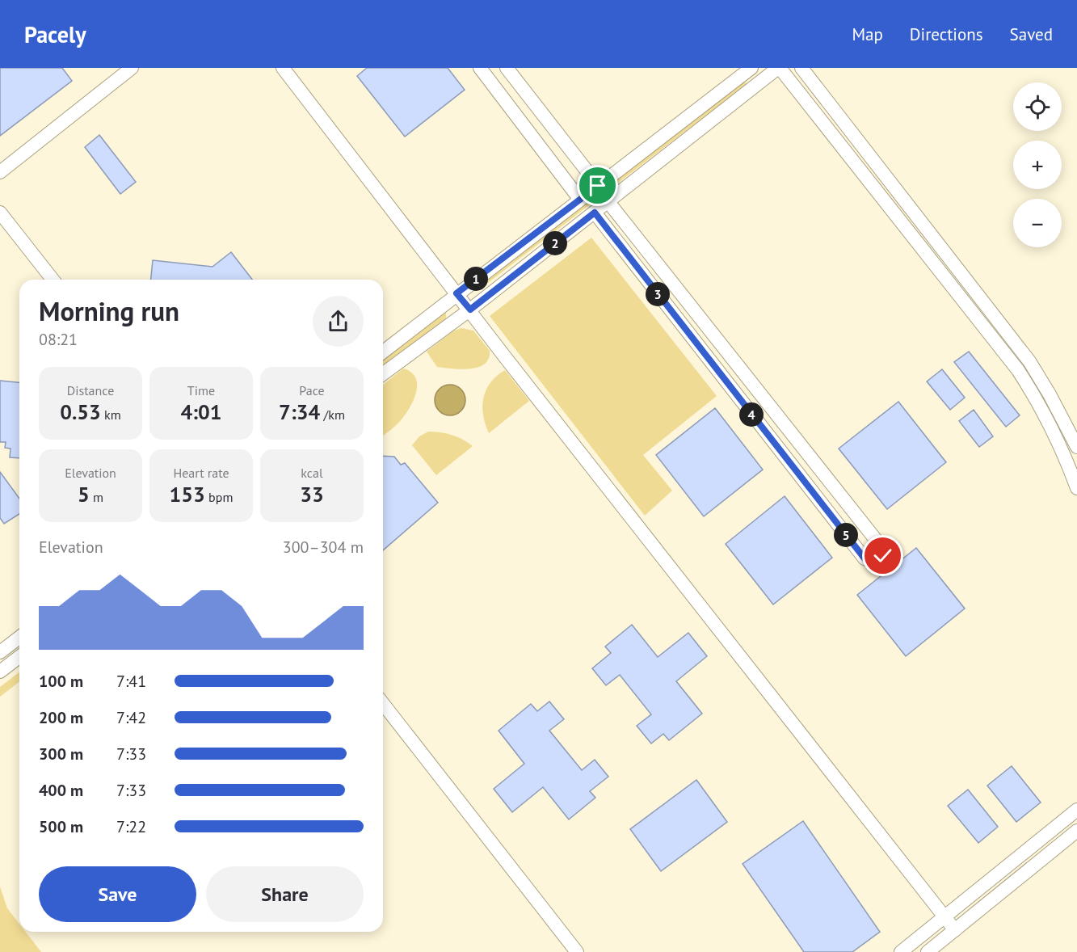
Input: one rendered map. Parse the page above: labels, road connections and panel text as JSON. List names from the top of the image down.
{
  "page": {
    "header": "Pacely",
    "nav": ["Map", "Directions", "Saved"],
    "map_buttons": ["+", "−"],
    "pins": [
      "2",
      "1",
      "3",
      "4",
      "5"
    ],
    "heading": ["Morning run", "08:21"],
    "stats": [
      ["Distance", "0.53 km"],
      ["Time", "4:01"],
      ["Pace", "7:34 /km"],
      ["Elevation", "5 m"],
      ["Heart rate", "153 bpm"],
      ["kcal", "33"]
    ],
    "chart": ["Elevation", "300–304 m"],
    "list": [
      {
        "name": "100 m",
        "note": "7:41"
      },
      {
        "name": "200 m",
        "note": "7:42"
      },
      {
        "name": "300 m",
        "note": "7:33"
      },
      {
        "name": "400 m",
        "note": "7:33"
      },
      {
        "name": "500 m",
        "note": "7:22"
      }
    ],
    "buttons": ["Save", "Share"]
  }
}
